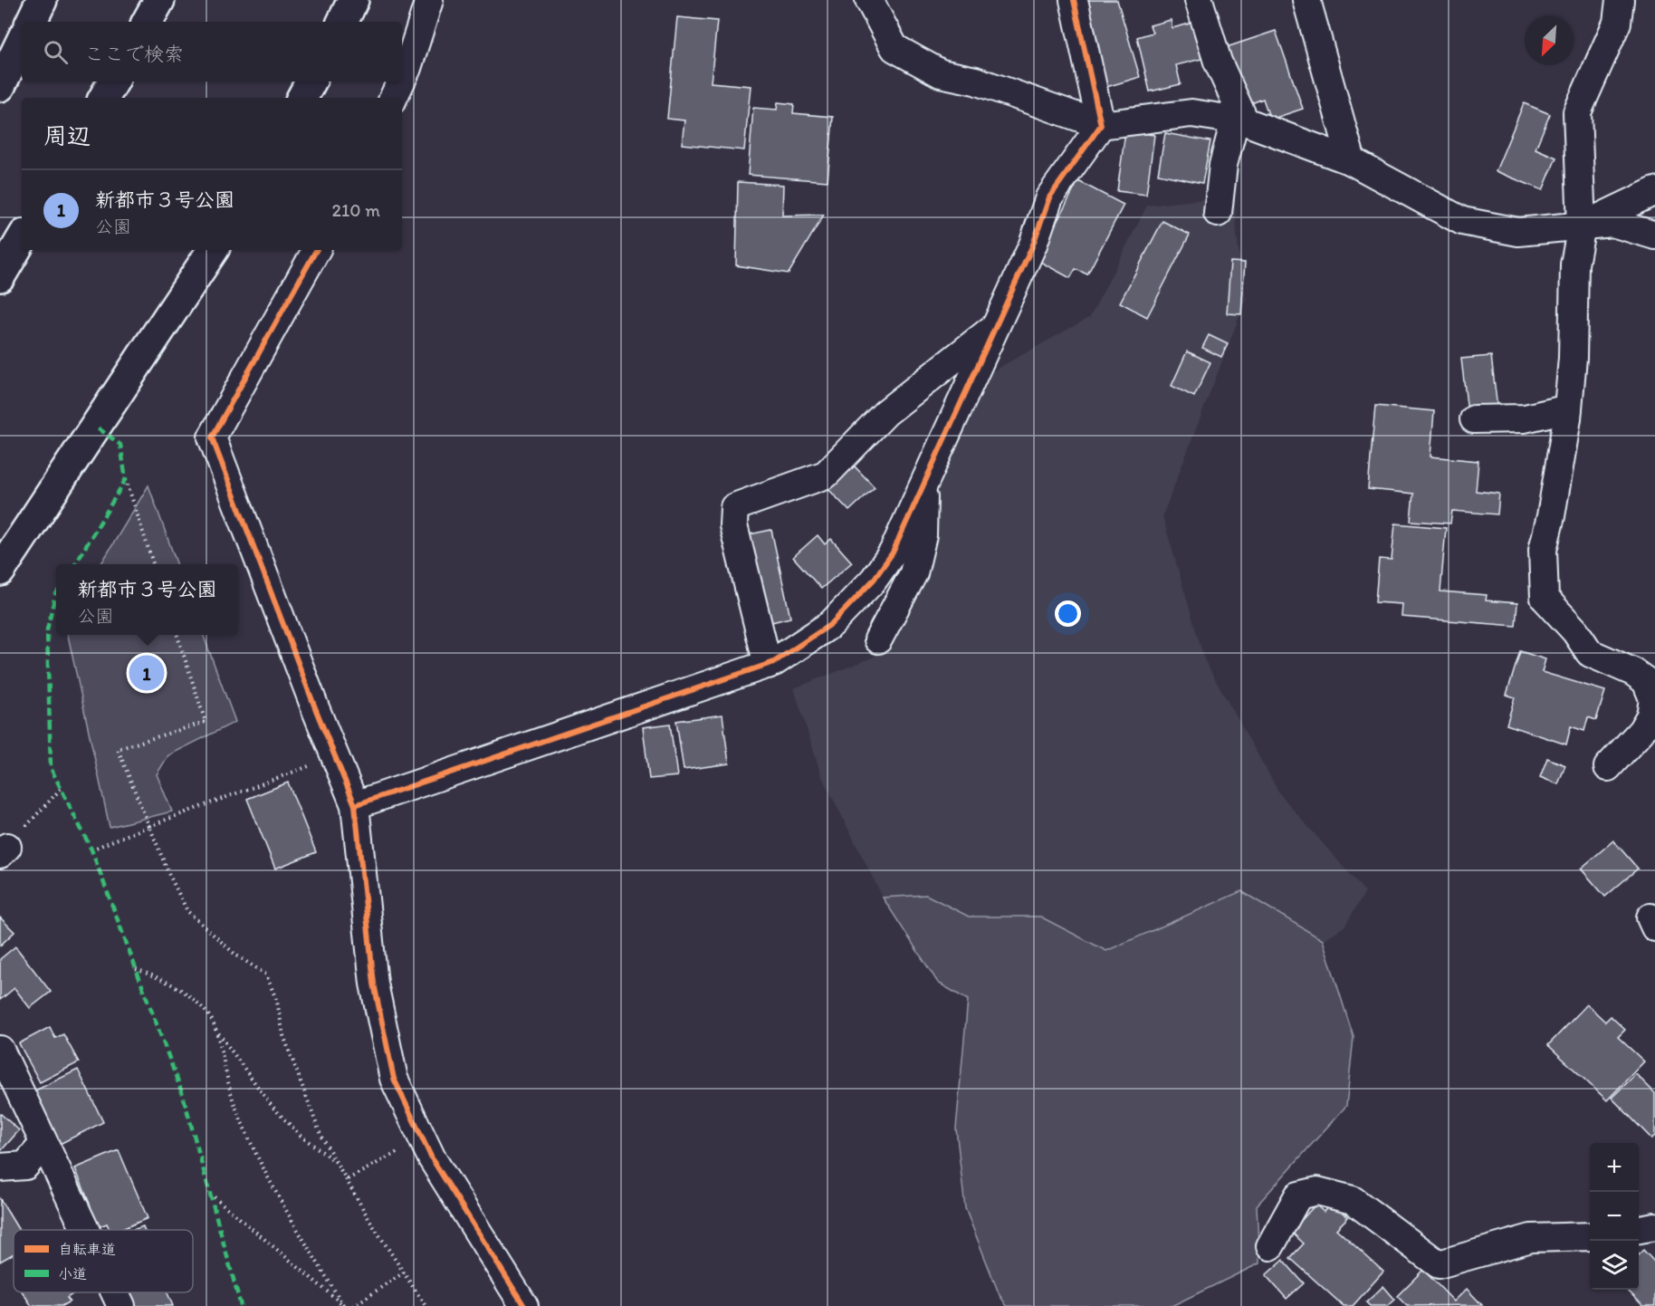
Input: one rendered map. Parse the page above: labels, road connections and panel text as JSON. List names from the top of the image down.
{
  "legend": ["自転車道", "小道"],
  "north": "bottom left",
  "page": {
    "search": "ここで検索",
    "heading": "周辺",
    "list": [
      {
        "mark": "1",
        "name": "新都市３号公園",
        "note": "公園",
        "value": "210 m"
      }
    ],
    "popup": ["新都市３号公園", "公園"],
    "pins": "1",
    "map_buttons": ["+", "−"]
  }
}
